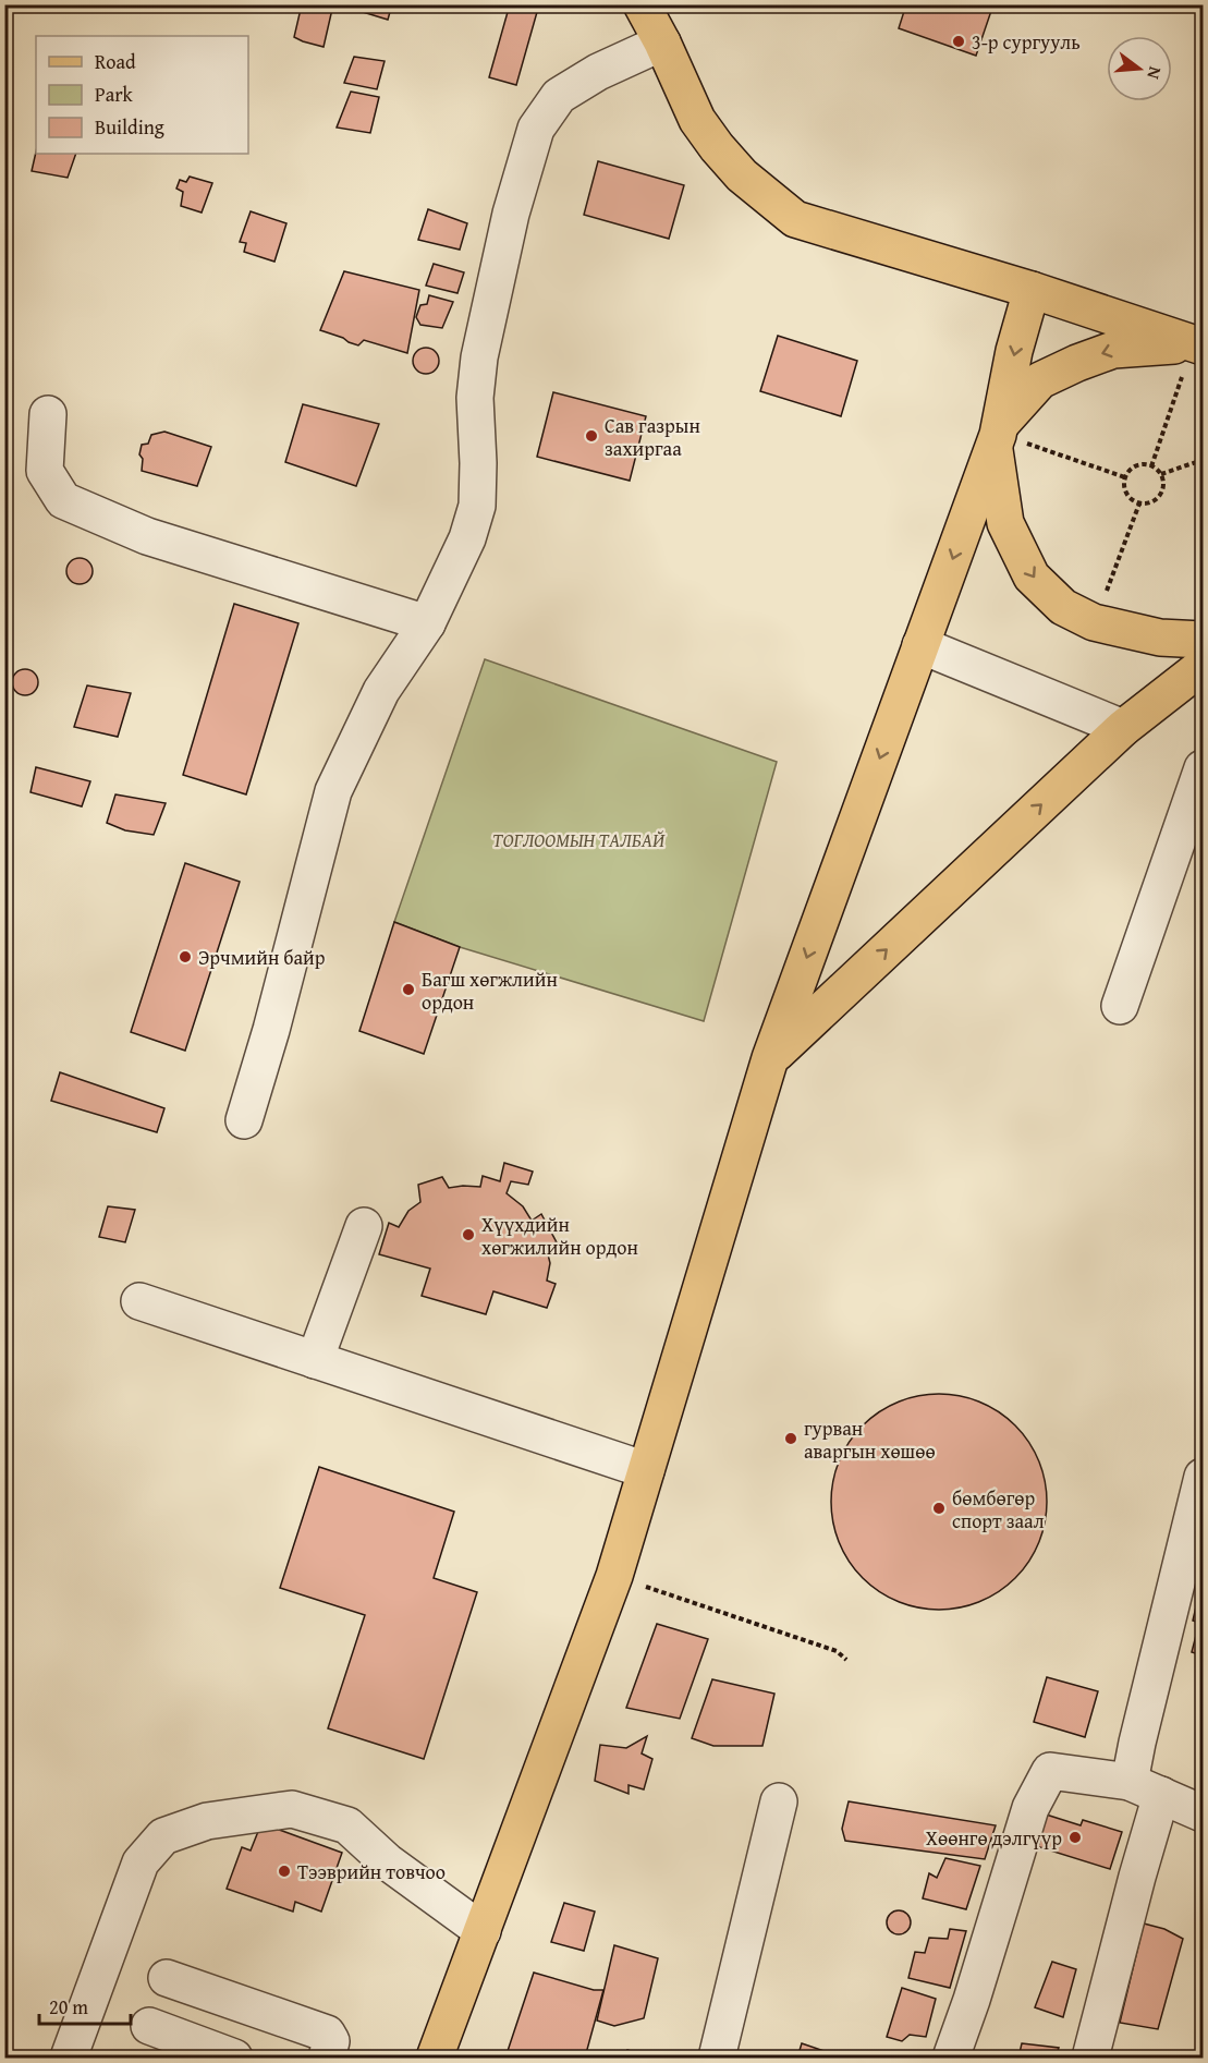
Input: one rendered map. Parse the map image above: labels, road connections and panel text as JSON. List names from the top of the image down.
{
  "parks": ["ТОГЛООМЫН ТАЛБАЙ"],
  "places": [
    "3-р сургууль",
    "Сав газрын захиргаа",
    "Эрчмийн байр",
    "Багш хөгжлийн ордон",
    "Хүүхдийн хөгжилийн ордон",
    "гурван аваргын хөшөө",
    "бөмбөгөр спорт заал",
    "Хөөнгө дэлгүүр",
    "Тээврийн товчоо"
  ],
  "legend": ["Road", "Park", "Building"],
  "scale_bar": "20 m",
  "north": "right"
}
